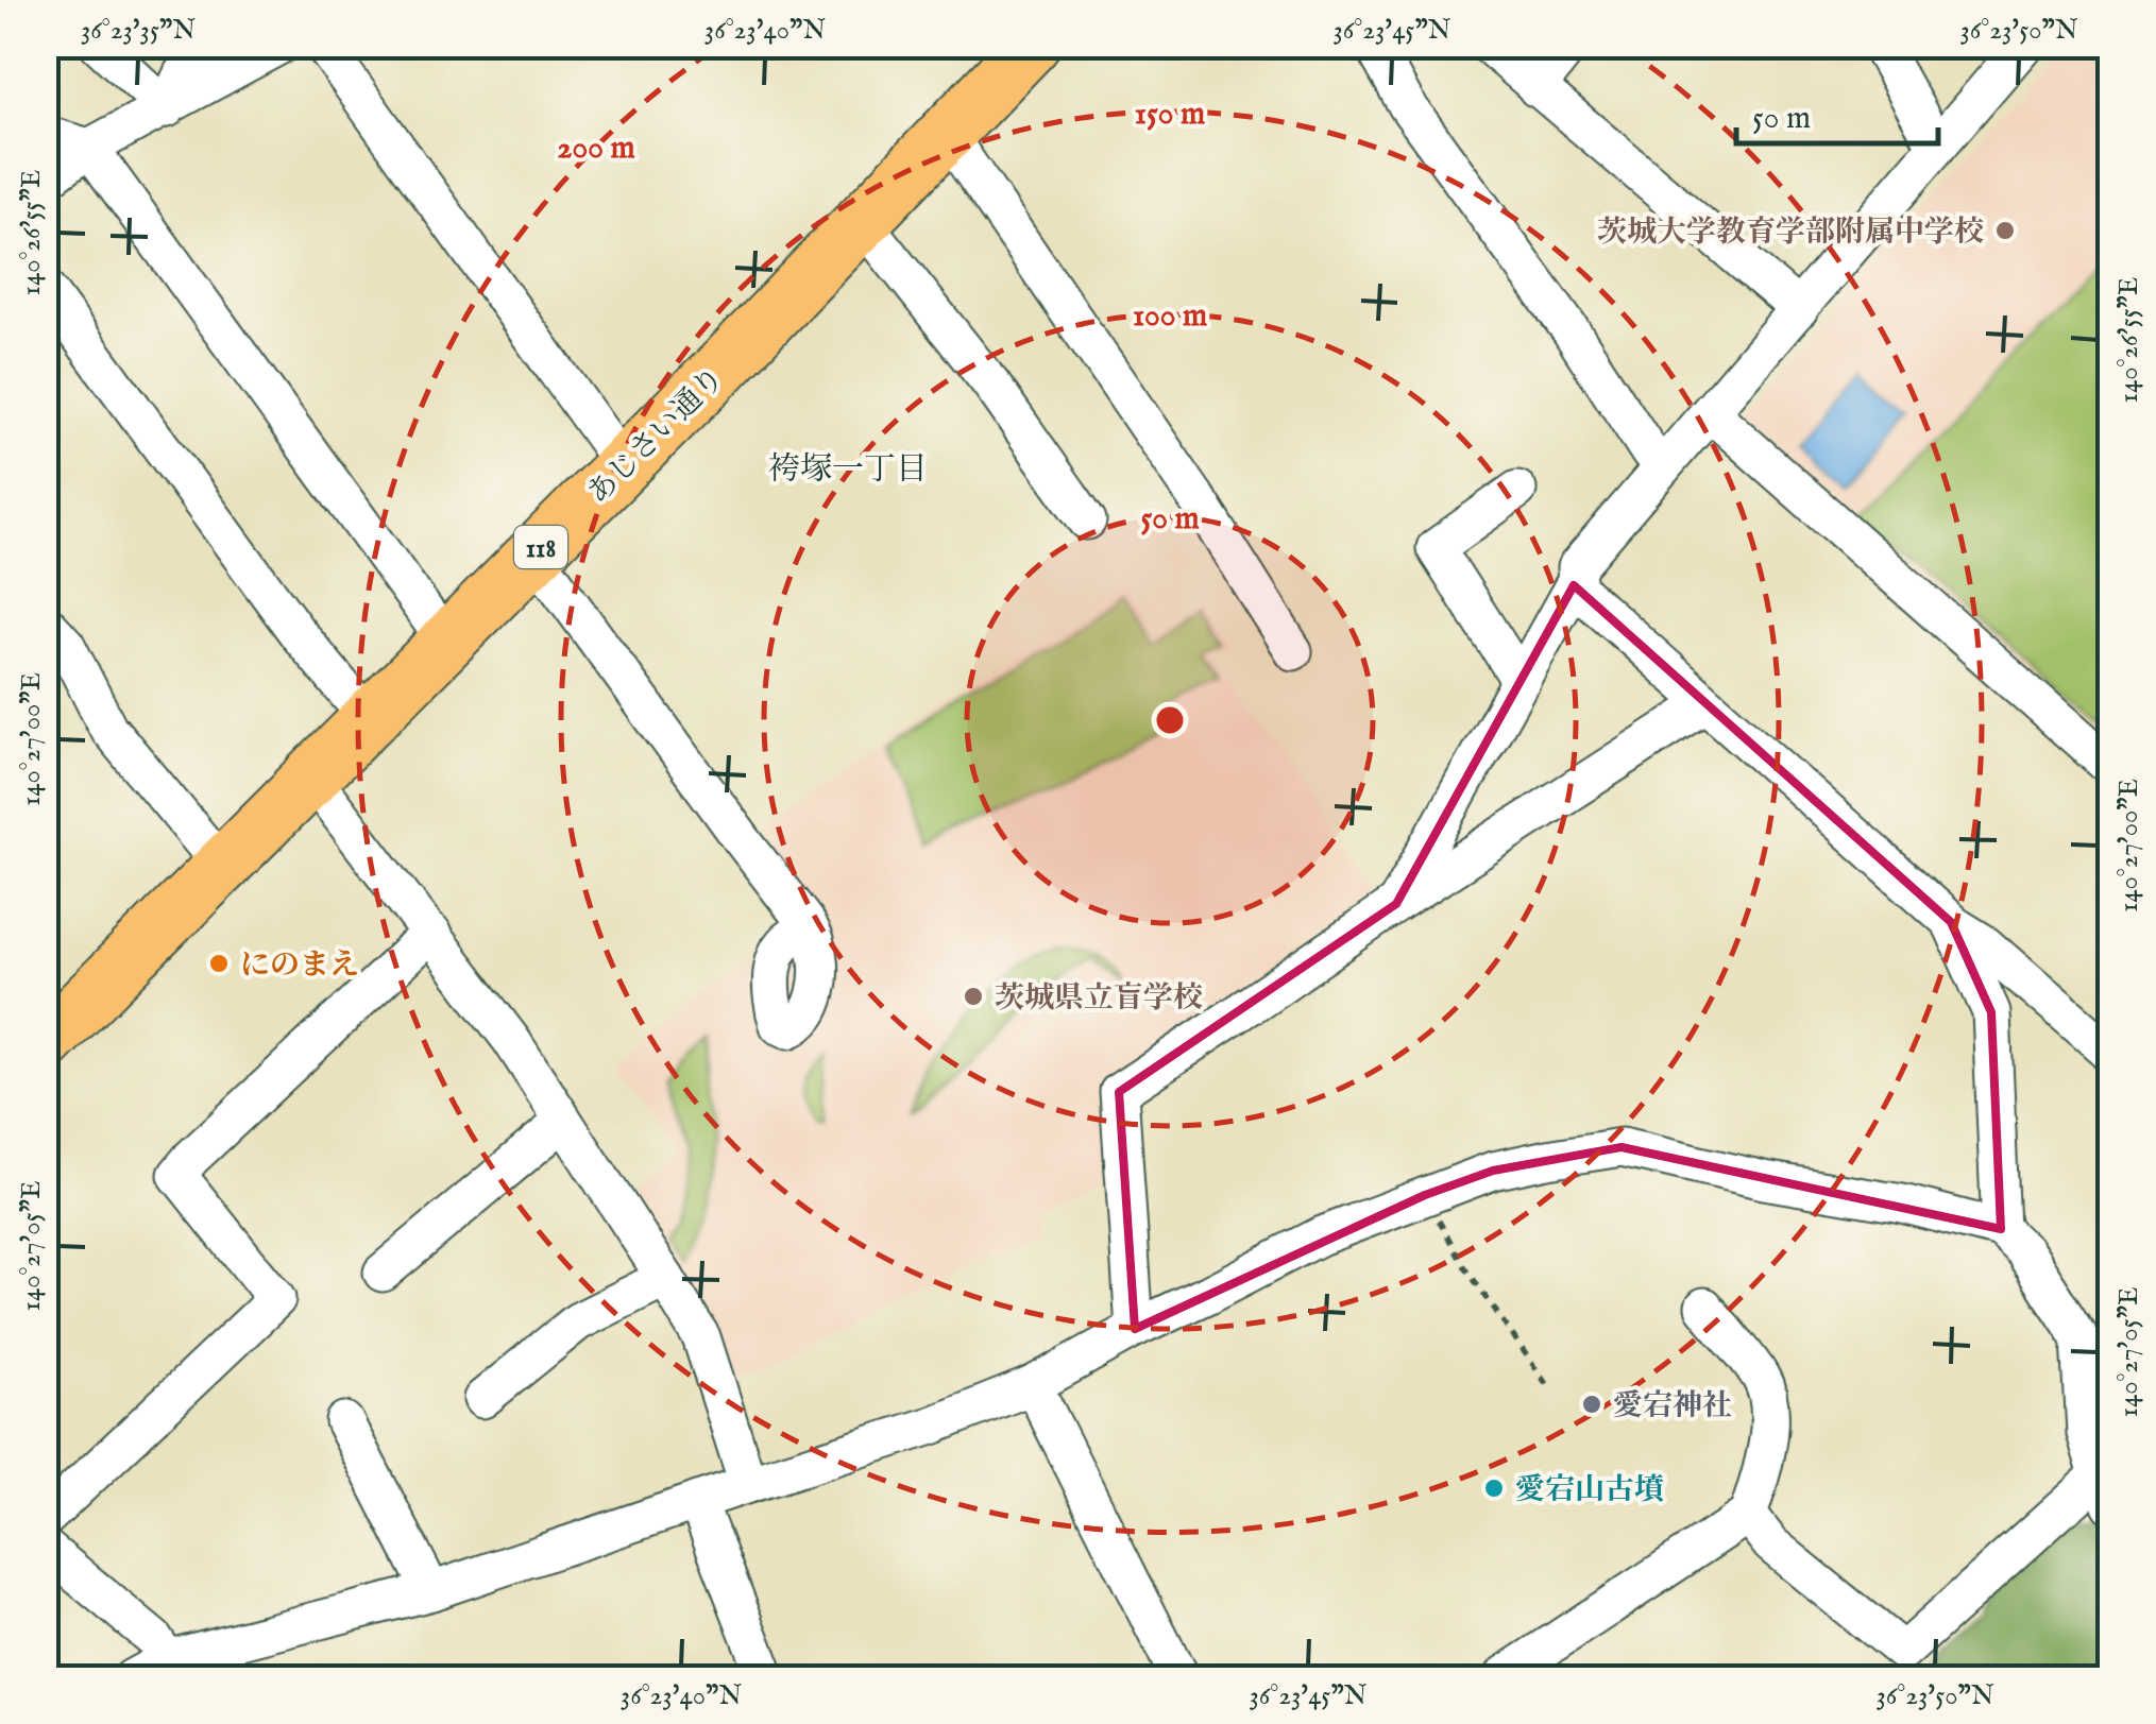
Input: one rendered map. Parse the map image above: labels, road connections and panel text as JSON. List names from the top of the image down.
{
  "streets": {
    "highway": ["あじさい通り", "118"]
  },
  "districts": ["袴塚一丁目"],
  "places": [
    "茨城大学教育学部附属中学校",
    "にのまえ",
    "茨城県立盲学校",
    "愛宕神社",
    "愛宕山古墳"
  ],
  "scale_bar": "50 m",
  "coordinates": [
    "36°23'35\"N",
    "36°23'40\"N",
    "36°23'45\"N",
    "36°23'50\"N",
    "140°26'55\"E",
    "140°27'00\"E",
    "140°27'05\"E"
  ],
  "rings": [
    "150 m",
    "200 m",
    "100 m",
    "50 m"
  ]
}
